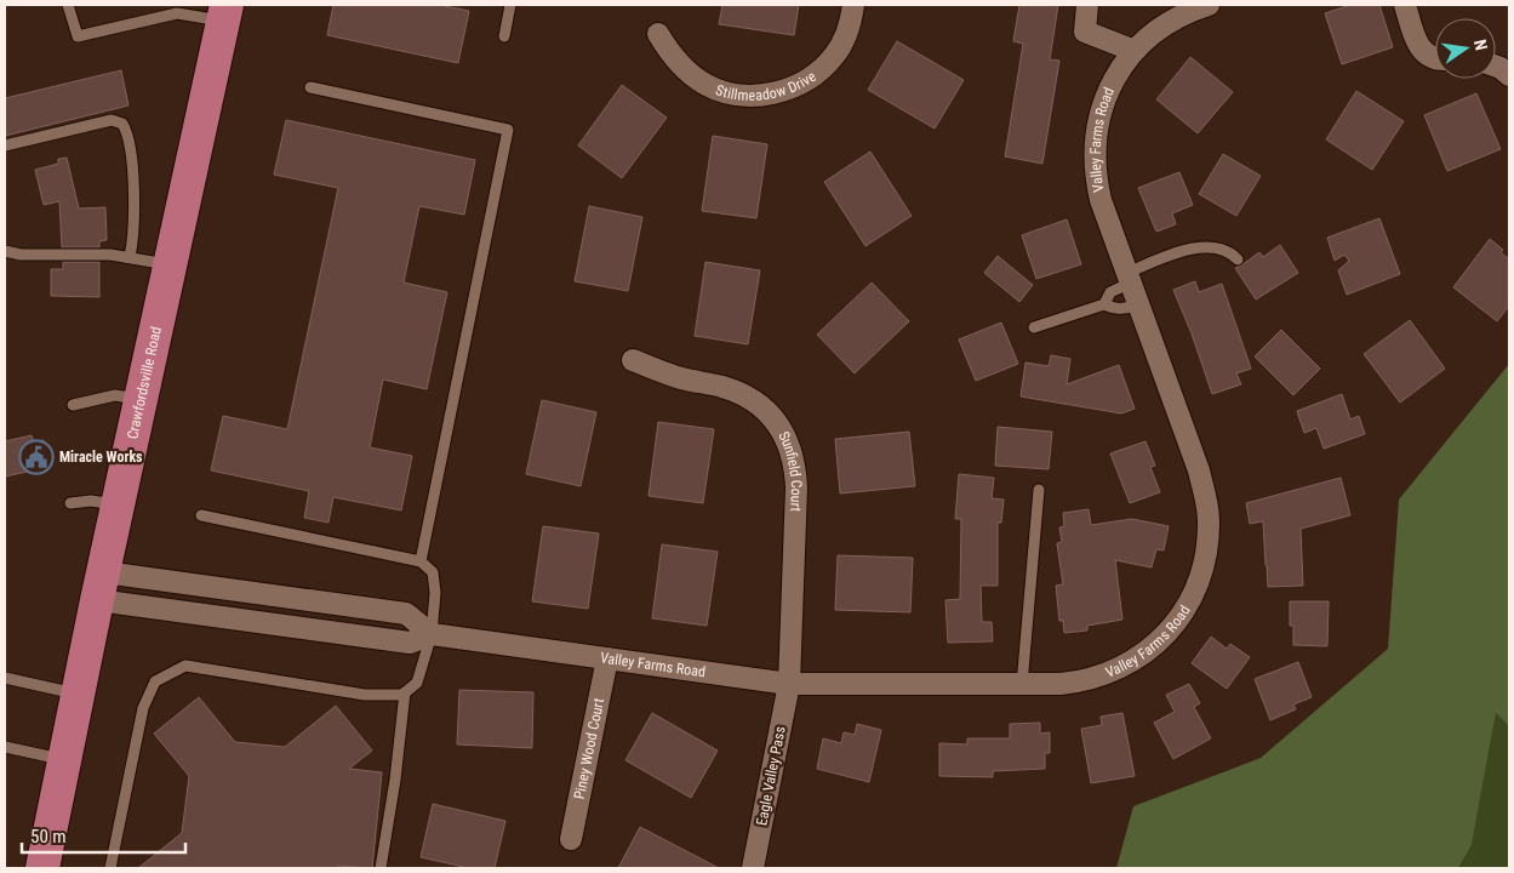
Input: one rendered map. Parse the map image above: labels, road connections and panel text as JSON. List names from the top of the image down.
{
  "streets": {
    "main road": ["Crawfordsville Road"],
    "street": [
      "Stillmeadow Drive",
      "Valley Farms Road",
      "Sunfield Court",
      "Piney Wood Court",
      "Eagle Valley Pass"
    ]
  },
  "crossings": [
    ["Valley Farms Road", "Crawfordsville Road"],
    ["Valley Farms Road", "Sunfield Court"],
    ["Valley Farms Road", "Piney Wood Court"],
    ["Valley Farms Road", "Eagle Valley Pass"],
    ["Sunfield Court", "Eagle Valley Pass"]
  ],
  "places": {
    "public building": ["Miracle Works"]
  },
  "scale_bar": "50 m",
  "north": "right"
}
